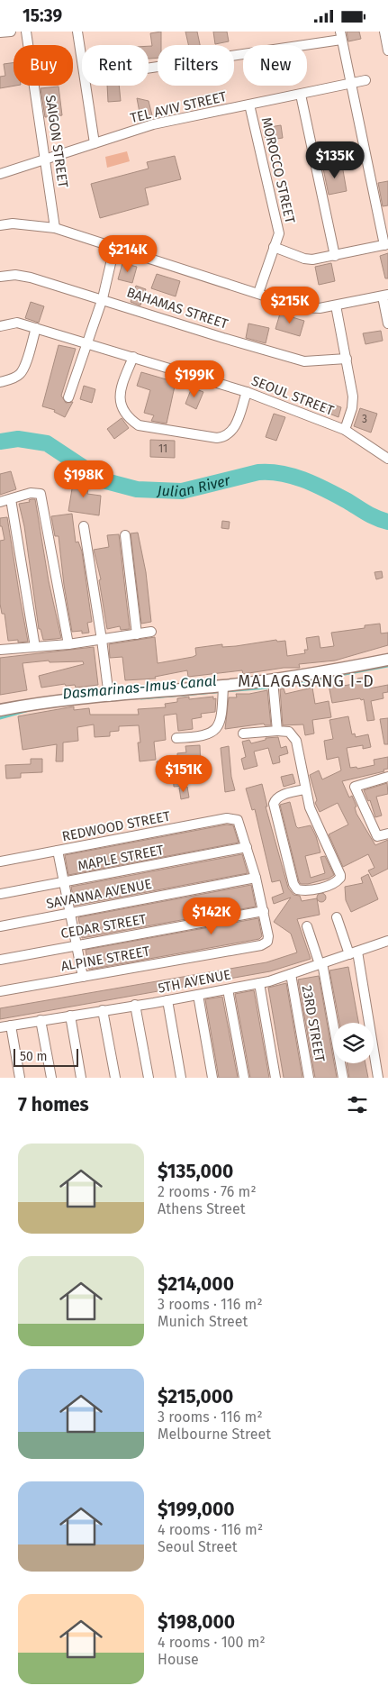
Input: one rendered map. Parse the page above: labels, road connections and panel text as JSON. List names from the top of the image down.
{
  "streets": {
    "street": [
      "TEL AVIV STREET",
      "SAIGON STREET",
      "MOROCCO STREET",
      "BAHAMAS STREET",
      "SEOUL STREET",
      "REDWOOD STREET",
      "MAPLE STREET",
      "SAVANNA AVENUE",
      "CEDAR STREET",
      "ALPINE STREET",
      "5TH AVENUE",
      "23RD STREET"
    ]
  },
  "crossings": [
    ["TEL AVIV STREET", "SAIGON STREET"],
    ["TEL AVIV STREET", "MOROCCO STREET"],
    ["REDWOOD STREET", "MAPLE STREET"],
    ["CEDAR STREET", "ALPINE STREET"],
    ["5TH AVENUE", "23RD STREET"]
  ],
  "districts": ["MALAGASANG I-D"],
  "water": ["Julian River", "Dasmarinas-Imus Canal"],
  "house_numbers": ["3", "11"],
  "scale_bar": "50 m",
  "page": {
    "status": "15:39",
    "chip": [
      "Buy",
      "Rent",
      "Filters",
      "New"
    ],
    "price": [
      "$135K",
      "$214K",
      "$215K",
      "$199K",
      "$198K",
      "$151K",
      "$142K"
    ],
    "scale": "50 m",
    "heading": "7 homes",
    "list": [
      {
        "name": "$135,000",
        "note": "2 rooms · 76 m² · Athens Street"
      },
      {
        "name": "$214,000",
        "note": "3 rooms · 116 m² · Munich Street"
      },
      {
        "name": "$215,000",
        "note": "3 rooms · 116 m² · Melbourne Street"
      },
      {
        "name": "$199,000",
        "note": "4 rooms · 116 m² · Seoul Street"
      },
      {
        "name": "$198,000",
        "note": "4 rooms · 100 m² · House"
      }
    ]
  }
}
